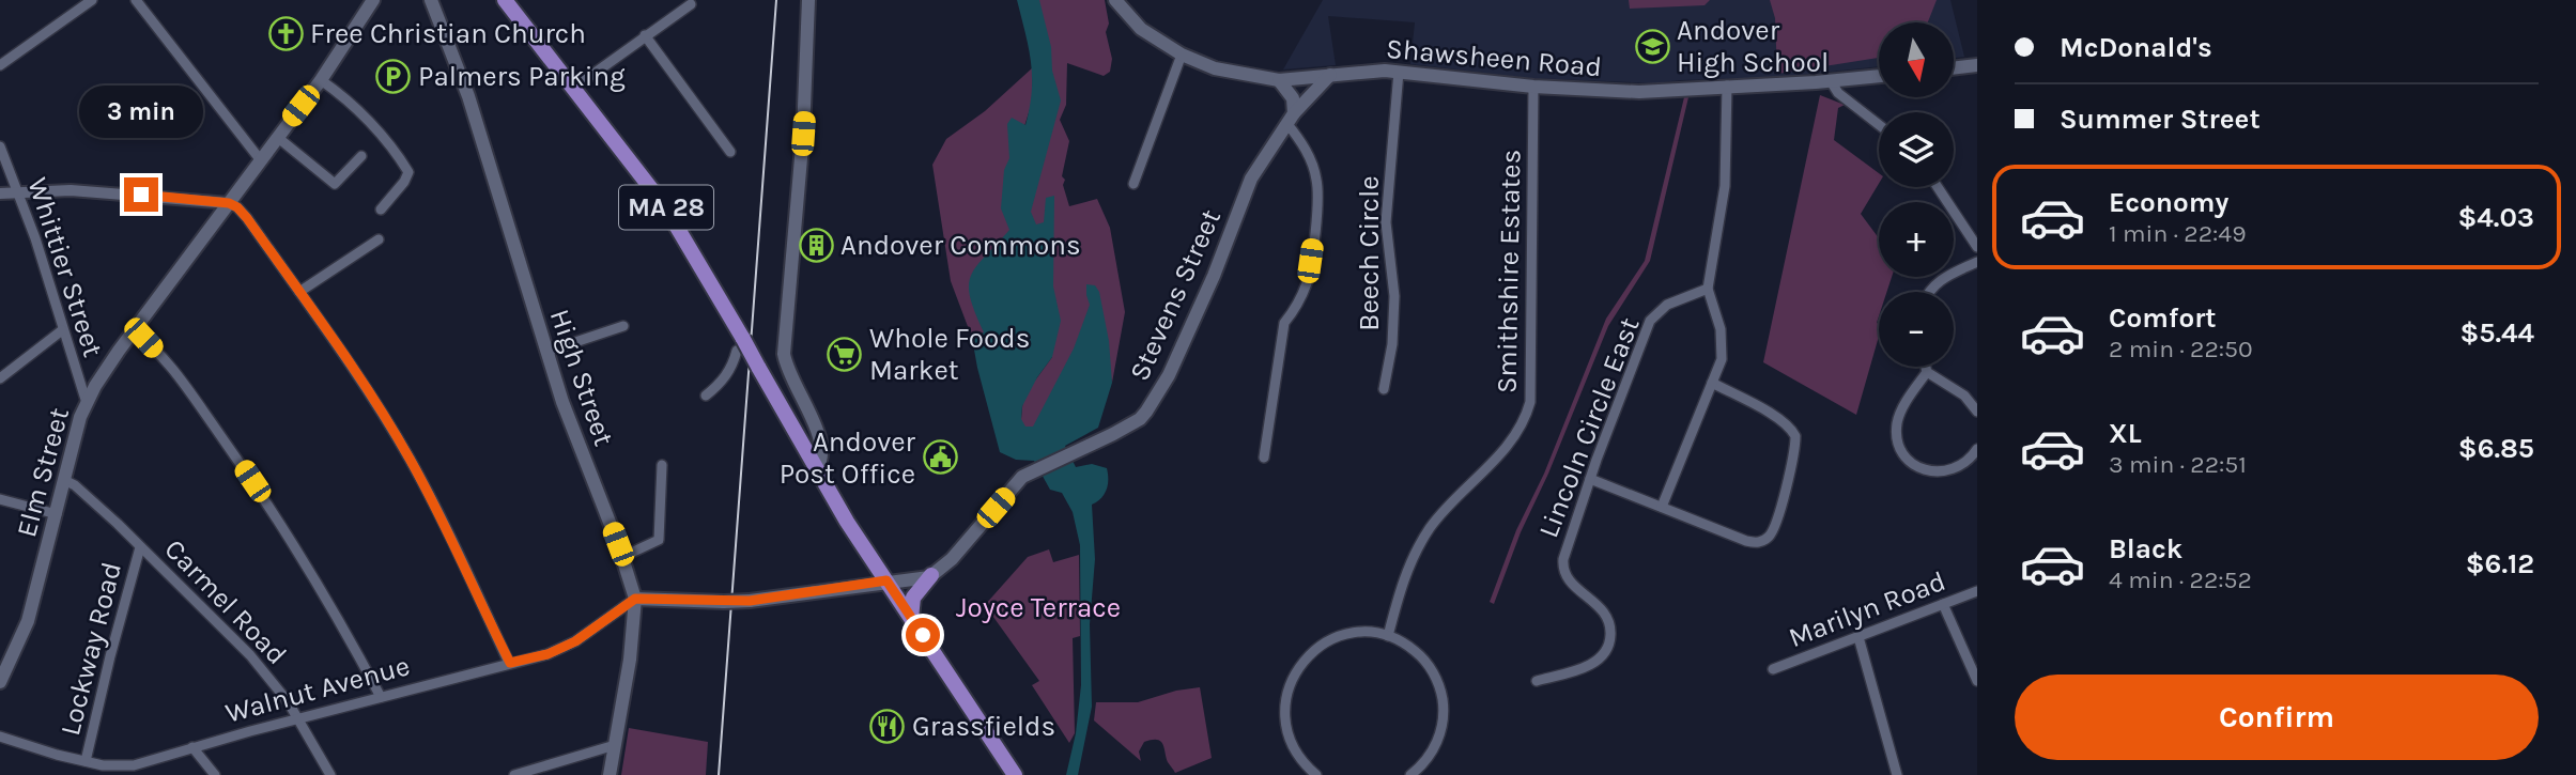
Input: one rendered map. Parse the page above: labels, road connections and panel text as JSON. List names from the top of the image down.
{
  "streets": {
    "main road": [
      "Shawsheen Road",
      "MA 28",
      "Stevens Street",
      "High Street",
      "Elm Street"
    ],
    "street": [
      "Beech Circle",
      "Whittier Street",
      "Smithshire Estates",
      "Lincoln Circle East",
      "Carmel Road",
      "Marilyn Road",
      "Lockway Road",
      "Walnut Avenue"
    ]
  },
  "crossings": [
    ["Shawsheen Road", "Beech Circle"],
    ["Shawsheen Road", "Smithshire Estates"],
    ["Shawsheen Road", "Stevens Street"],
    ["Whittier Street", "Elm Street"],
    ["High Street", "Walnut Avenue"],
    ["Elm Street", "Carmel Road"],
    ["Carmel Road", "Lockway Road"],
    ["Carmel Road", "Walnut Avenue"],
    ["Lockway Road", "Walnut Avenue"]
  ],
  "parks": ["Joyce Terrace"],
  "places": {
    "church": ["Free Christian Church"],
    "school or university": ["Andover High School"],
    "parking": ["Palmers Parking"],
    "building": ["Andover Commons"],
    "supermarket": ["Whole Foods Market"],
    "public building": ["Andover Post Office"],
    "restaurant": ["Grassfields"]
  },
  "north": "bottom",
  "page": {
    "banner": ["McDonald's", "Summer Street"],
    "map_buttons": ["+", "−"],
    "bubble": "3 min",
    "list": [
      {
        "name": "Economy",
        "note": "1 min · 22:49",
        "value": "$4.03"
      },
      {
        "name": "Comfort",
        "note": "2 min · 22:50",
        "value": "$5.44"
      },
      {
        "name": "XL",
        "note": "3 min · 22:51",
        "value": "$6.85"
      },
      {
        "name": "Black",
        "note": "4 min · 22:52",
        "value": "$6.12"
      }
    ],
    "buttons": "Confirm"
  }
}
